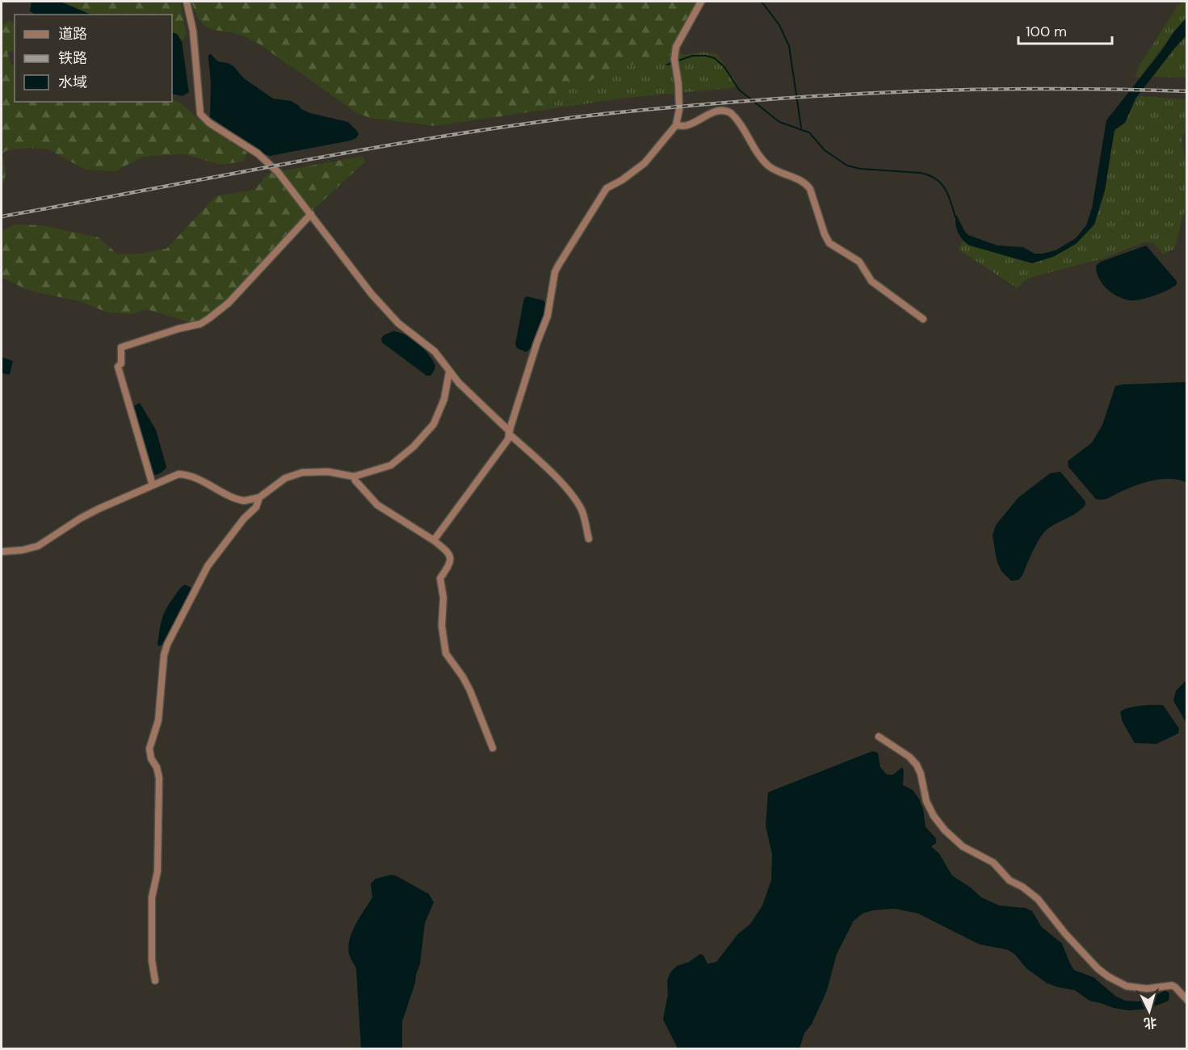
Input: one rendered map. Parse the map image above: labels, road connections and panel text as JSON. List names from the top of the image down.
{
  "legend": ["道路", "铁路", "水域"],
  "scale_bar": "100 m",
  "north": "bottom"
}
